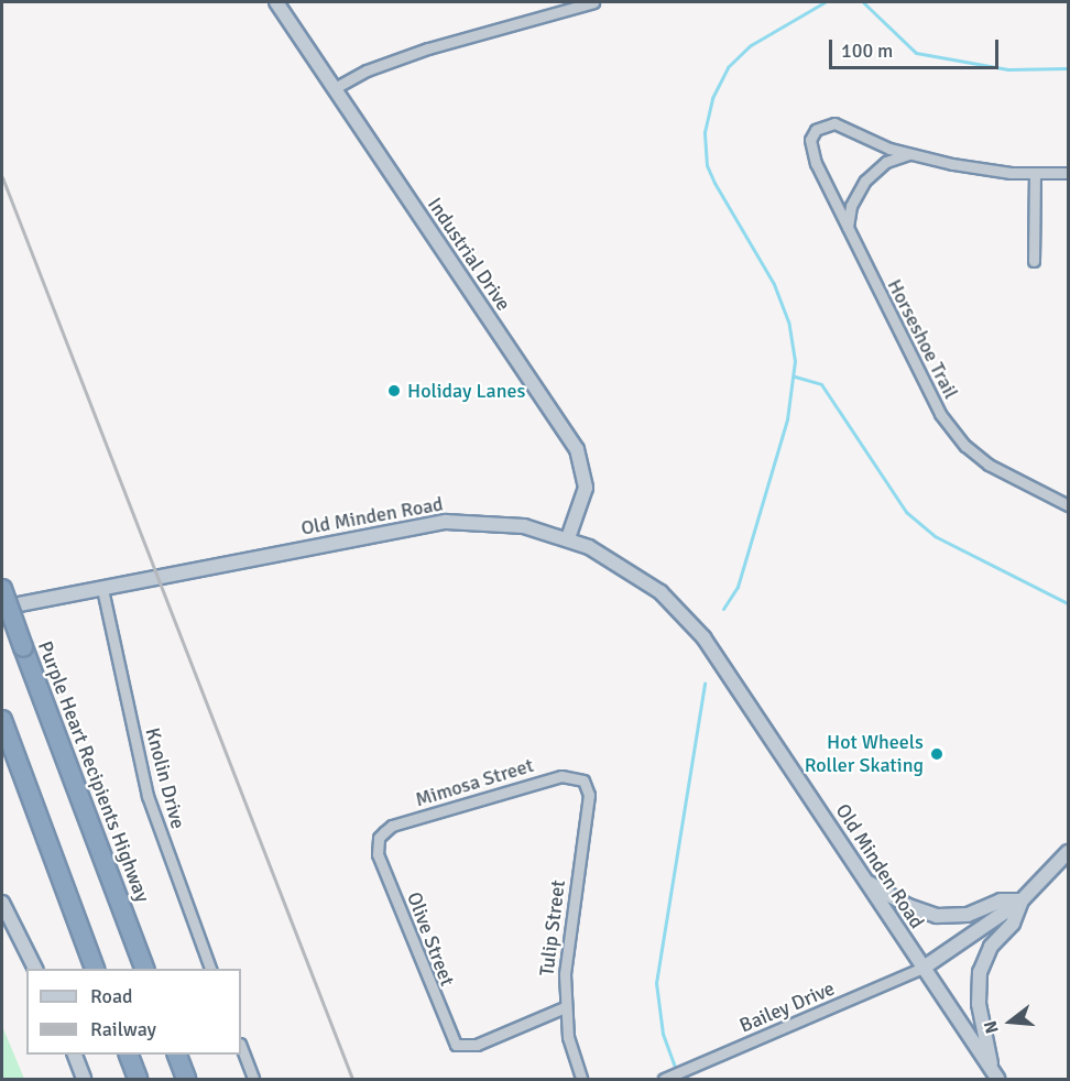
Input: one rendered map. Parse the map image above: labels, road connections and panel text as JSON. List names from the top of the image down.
{
  "streets": {
    "highway": ["Purple Heart Recipients Highway"],
    "main road": ["Industrial Drive", "Old Minden Road"],
    "street": [
      "Horseshoe Trail",
      "Knolin Drive",
      "Mimosa Street",
      "Tulip Street",
      "Olive Street",
      "Bailey Drive"
    ]
  },
  "crossings": [
    ["Industrial Drive", "Old Minden Road"],
    ["Old Minden Road", "Knolin Drive"],
    ["Old Minden Road", "Bailey Drive"],
    ["Mimosa Street", "Tulip Street"],
    ["Mimosa Street", "Olive Street"],
    ["Tulip Street", "Olive Street"]
  ],
  "places": ["Holiday Lanes", "Hot Wheels Roller Skating"],
  "legend": ["Road", "Railway"],
  "scale_bar": "100 m",
  "north": "left"
}
